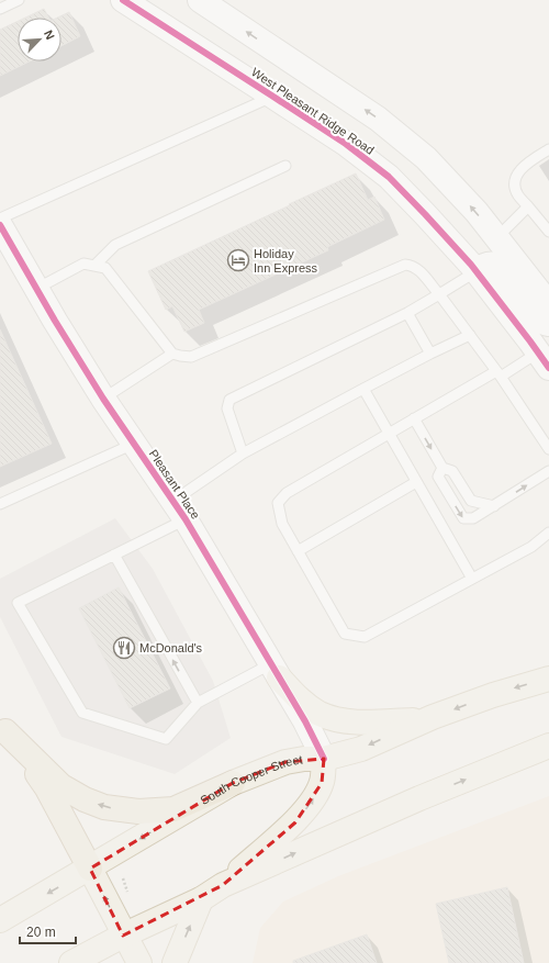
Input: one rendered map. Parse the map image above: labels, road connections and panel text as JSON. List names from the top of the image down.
{
  "streets": {
    "main road": ["South Cooper Street"],
    "street": ["West Pleasant Ridge Road", "Pleasant Place"]
  },
  "crossings": [
    ["Pleasant Place", "South Cooper Street"]
  ],
  "places": {
    "hotel": ["Holiday Inn Express"],
    "restaurant": ["McDonald's"]
  },
  "scale_bar": "20 m",
  "north": "top right"
}
